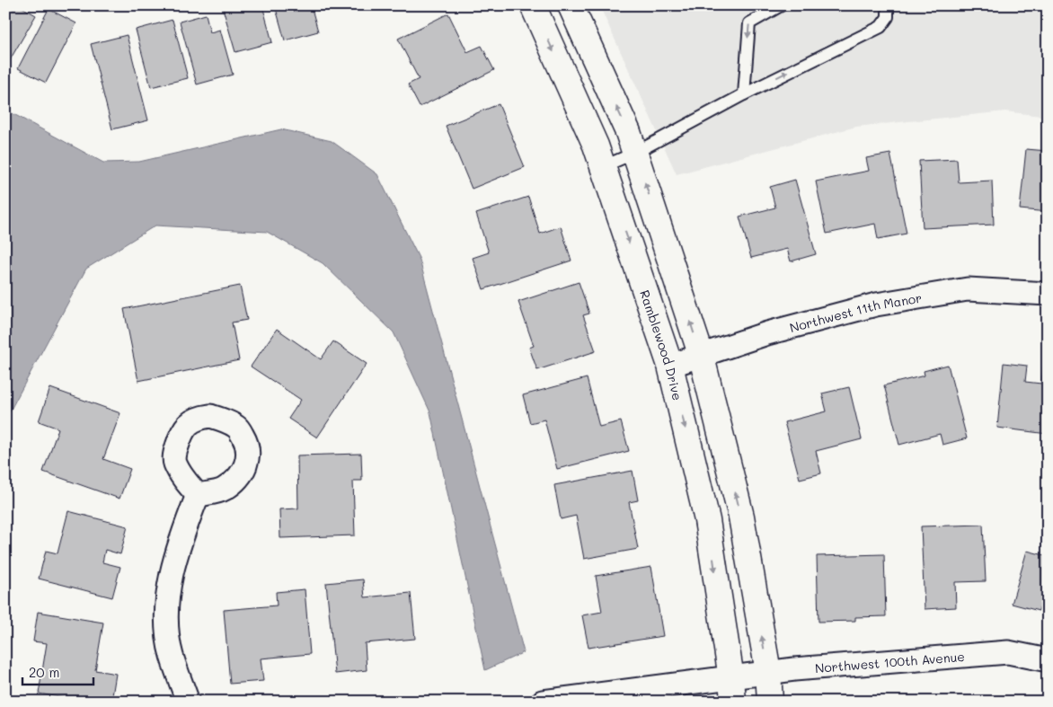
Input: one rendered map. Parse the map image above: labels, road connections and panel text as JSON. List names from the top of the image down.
{
  "streets": {
    "street": ["Northwest 11th Manor", "Ramblewood Drive", "Northwest 100th Avenue"]
  },
  "crossings": [
    ["Northwest 11th Manor", "Ramblewood Drive"],
    ["Ramblewood Drive", "Northwest 100th Avenue"]
  ],
  "scale_bar": "20 m"
}
